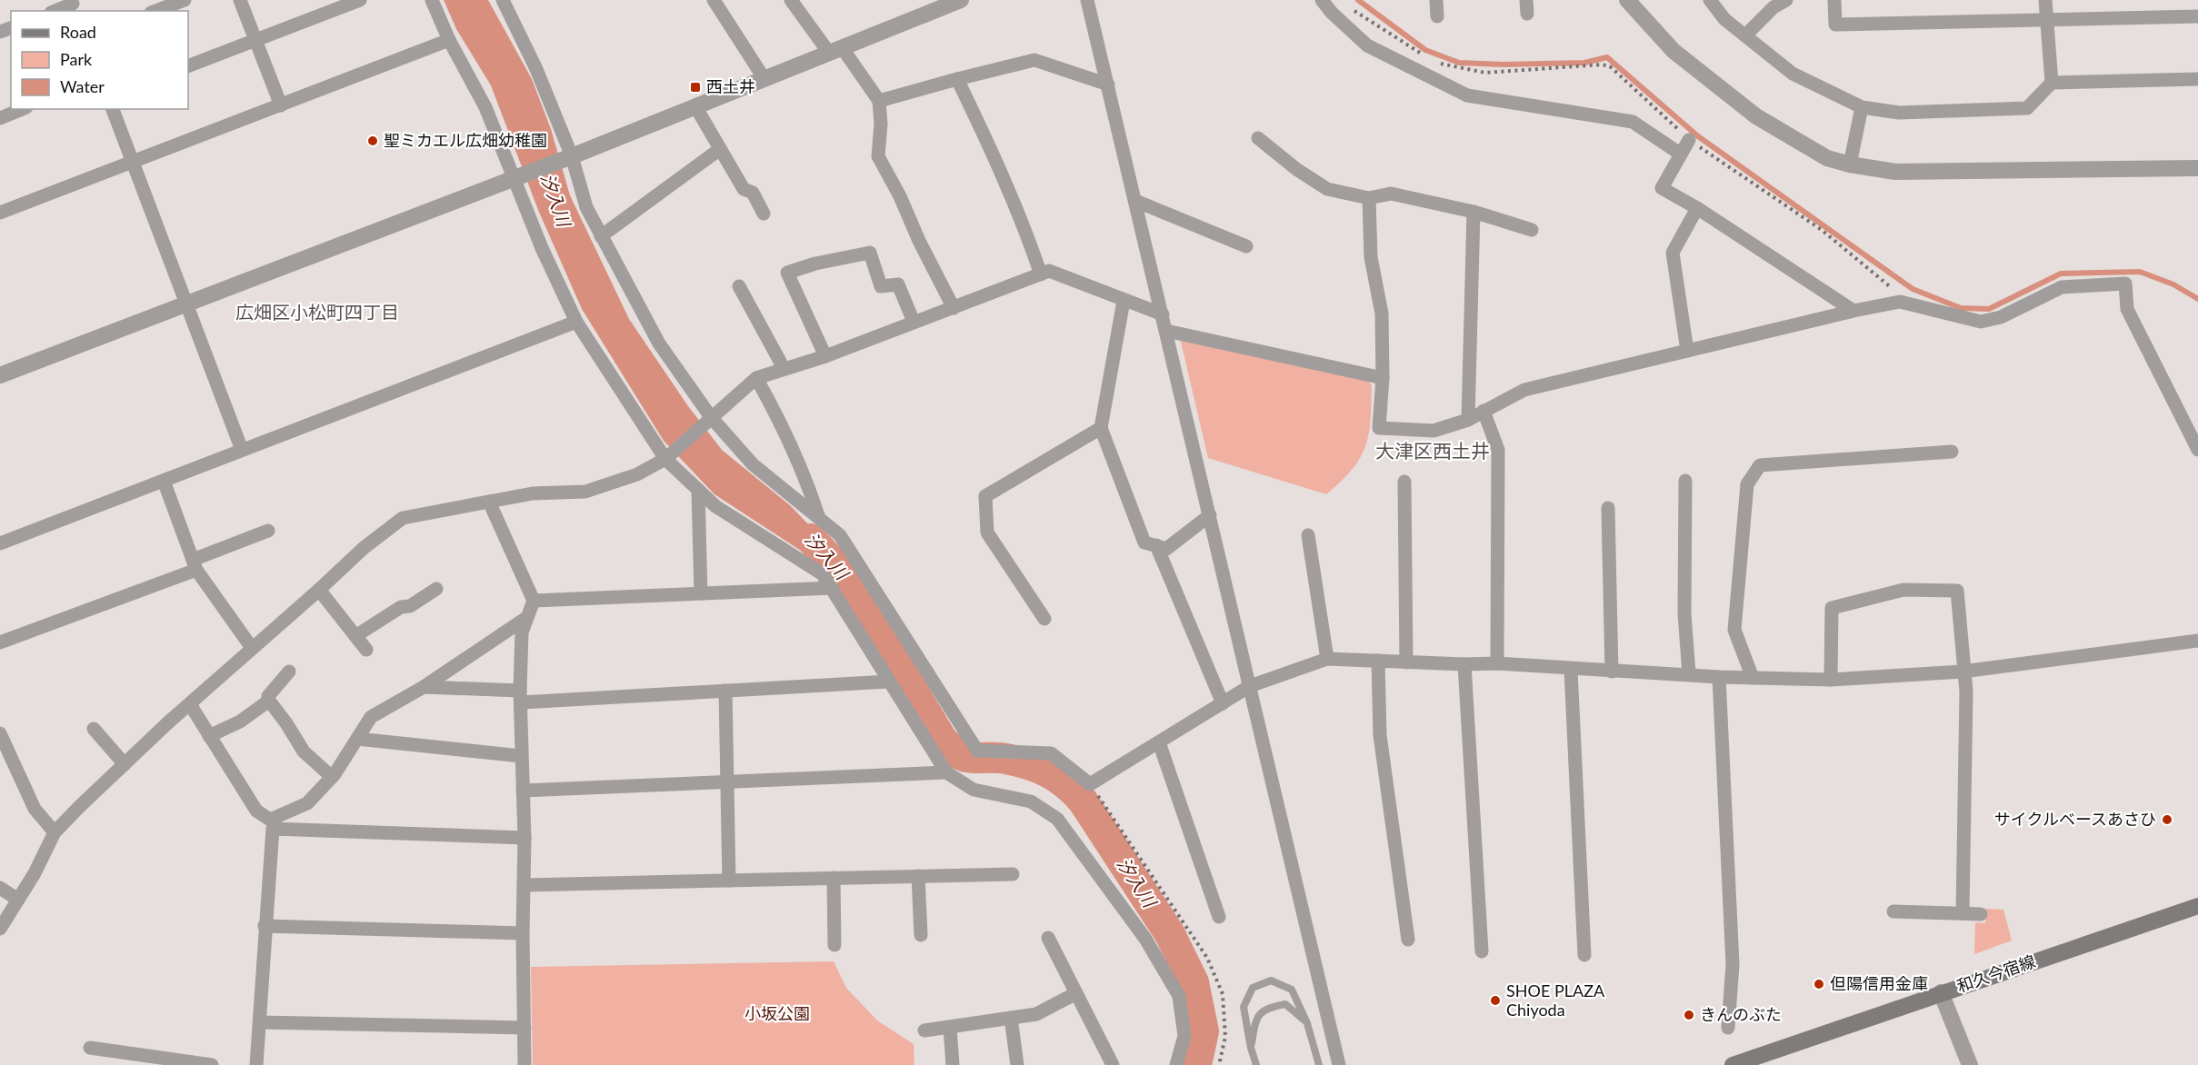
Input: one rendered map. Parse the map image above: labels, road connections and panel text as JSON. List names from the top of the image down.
{
  "streets": {
    "main road": ["和久今宿線"]
  },
  "districts": ["広畑区小松町四丁目", "大津区西土井"],
  "water": ["汐入川"],
  "parks": ["小坂公園"],
  "places": {
    "transit": ["西土井"],
    "other": [
      "聖ミカエル広畑幼稚園",
      "サイクルベースあさひ",
      "但陽信用金庫",
      "SHOE PLAZA Chiyoda",
      "きんのぶた"
    ]
  },
  "legend": ["Road", "Park", "Water"]
}
